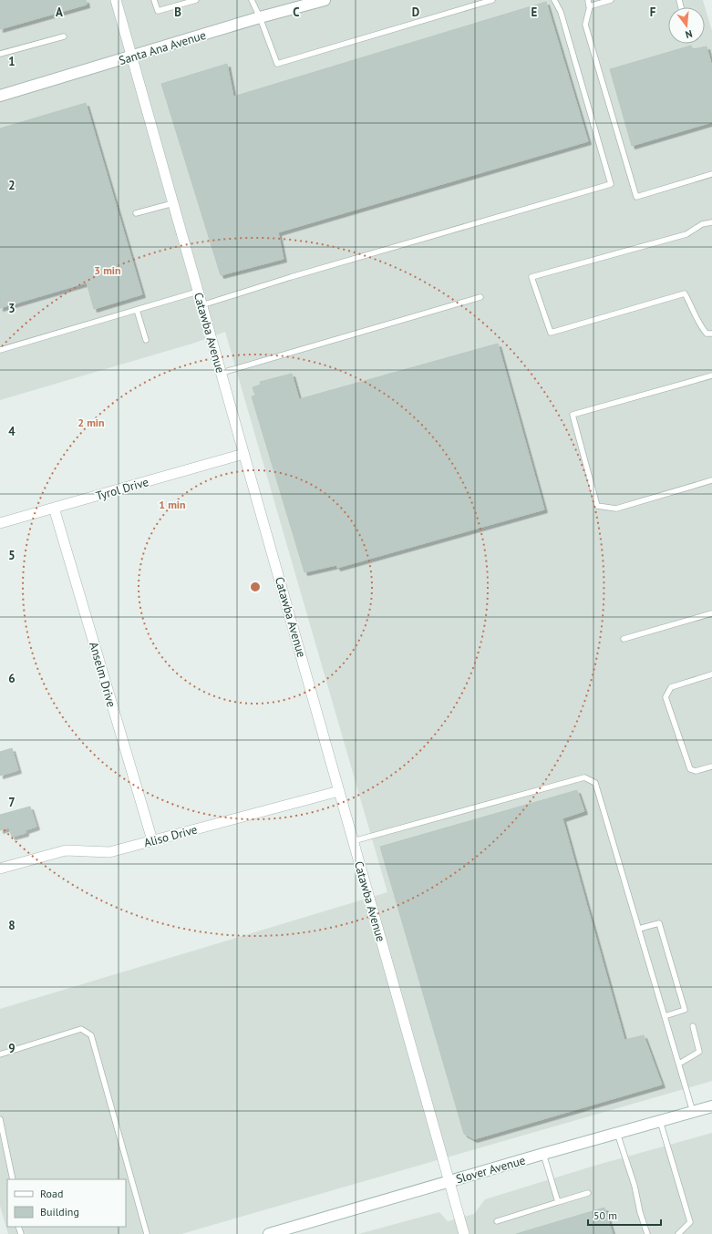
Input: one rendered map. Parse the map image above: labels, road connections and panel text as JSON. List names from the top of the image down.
{
  "streets": {
    "main road": ["Santa Ana Avenue", "Slover Avenue"],
    "street": [
      "Catawba Avenue",
      "Tyrol Drive",
      "Anselm Drive",
      "Aliso Drive"
    ]
  },
  "crossings": [
    ["Santa Ana Avenue", "Catawba Avenue"],
    ["Catawba Avenue", "Tyrol Drive"],
    ["Catawba Avenue", "Aliso Drive"],
    ["Catawba Avenue", "Slover Avenue"],
    ["Tyrol Drive", "Anselm Drive"],
    ["Anselm Drive", "Aliso Drive"]
  ],
  "legend": ["Road", "Building"],
  "scale_bar": "50 m",
  "north": "bottom",
  "grid": {
    "columns": [
      "A",
      "B",
      "C",
      "D",
      "E",
      "F"
    ],
    "rows": [
      "1",
      "2",
      "3",
      "4",
      "5",
      "6",
      "7",
      "8",
      "9"
    ]
  },
  "rings": ["3 min", "2 min", "1 min"]
}
